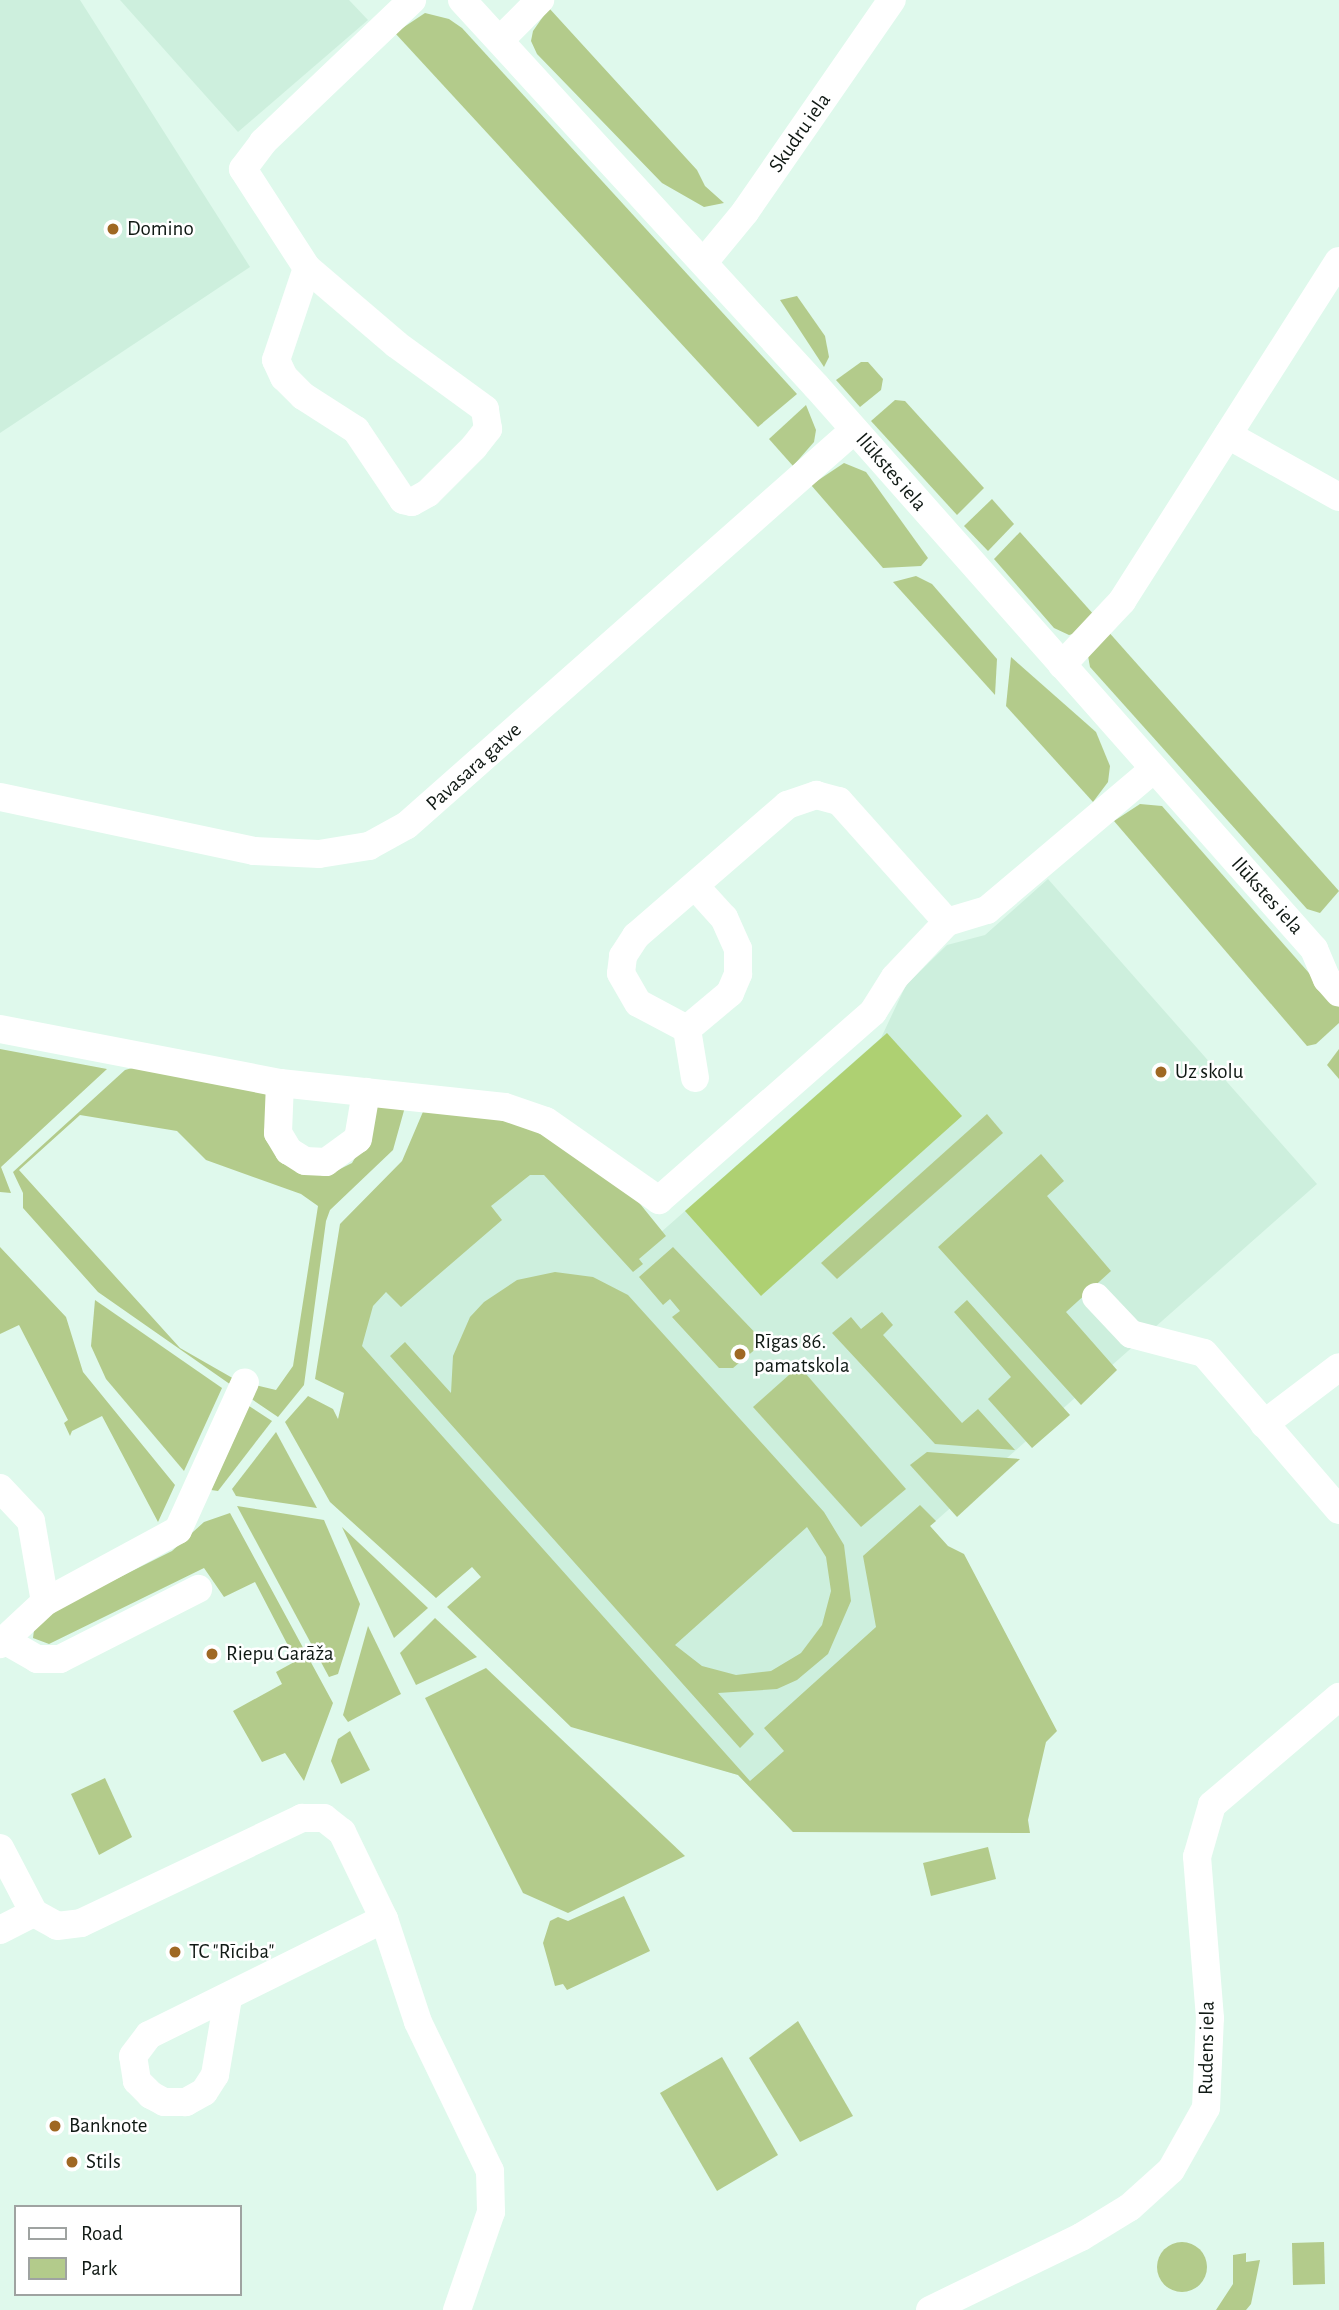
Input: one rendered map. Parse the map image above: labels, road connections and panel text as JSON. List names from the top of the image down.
{
  "streets": {
    "street": [
      "Skudru iela",
      "Ilūkstes iela",
      "Pavasara gatve",
      "Rudens iela"
    ]
  },
  "crossings": [
    ["Skudru iela", "Ilūkstes iela"],
    ["Ilūkstes iela", "Pavasara gatve"]
  ],
  "places": [
    "Domino",
    "Uz skolu",
    "Rīgas 86. pamatskola",
    "Riepu Garāža",
    "TC \"Rīciba\"",
    "Banknote",
    "Stils"
  ],
  "legend": ["Road", "Park"]
}
